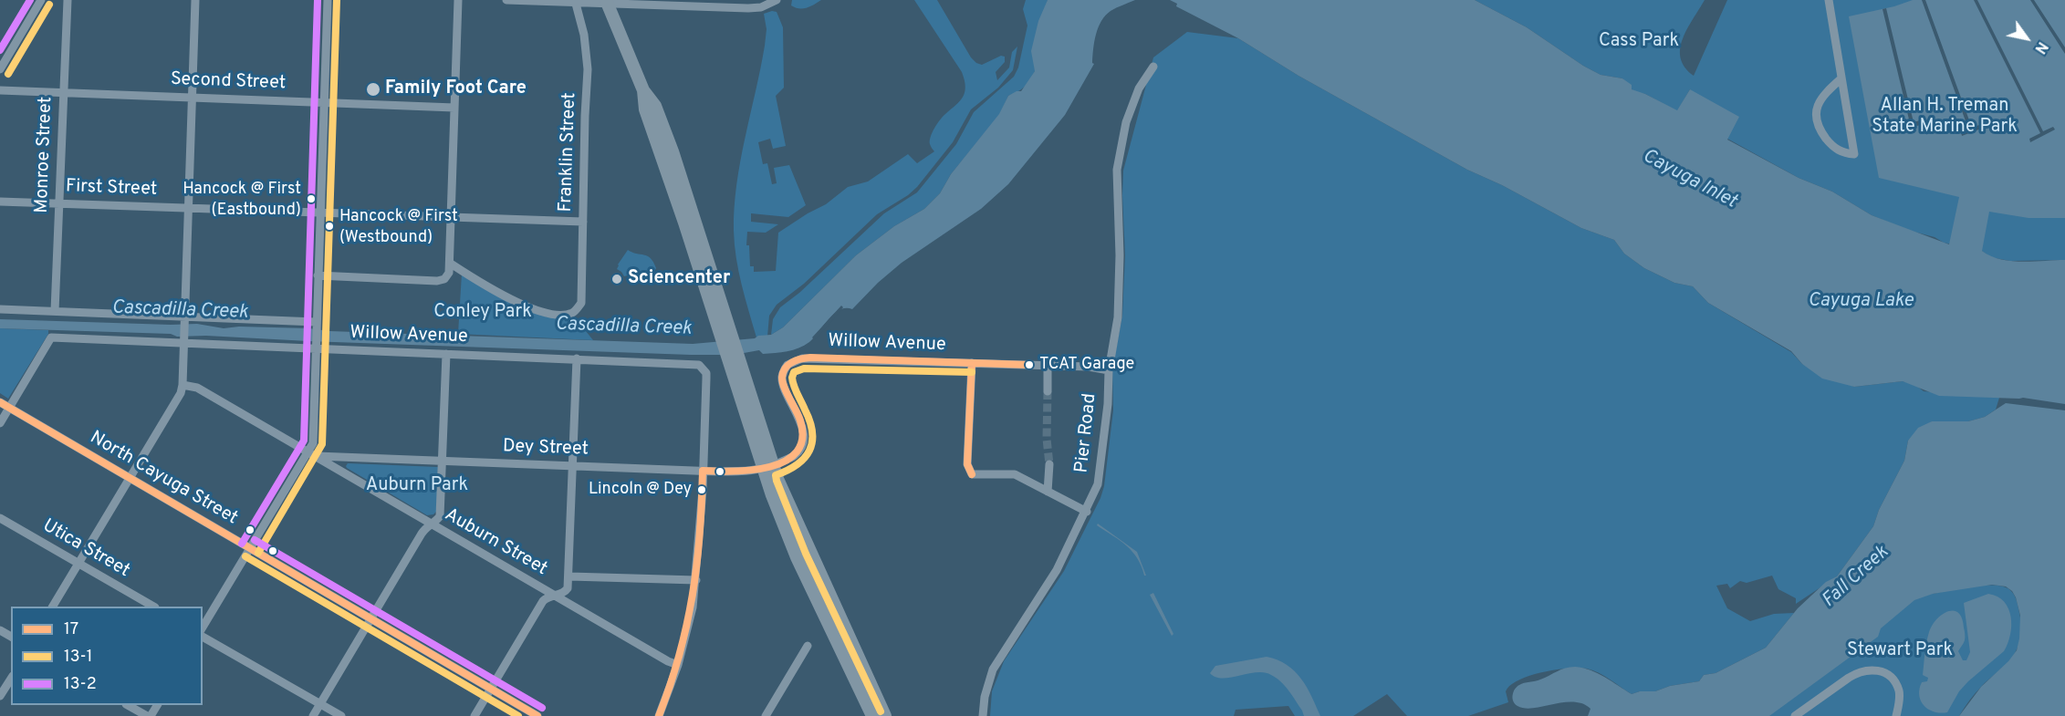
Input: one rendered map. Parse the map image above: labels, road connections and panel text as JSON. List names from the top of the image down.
{
  "streets": {
    "street": [
      "Second Street",
      "Franklin Street",
      "Monroe Street",
      "First Street",
      "Willow Avenue",
      "Pier Road",
      "Dey Street",
      "North Cayuga Street",
      "Auburn Street",
      "Utica Street"
    ]
  },
  "crossings": [
    ["Second Street", "Monroe Street"],
    ["Franklin Street", "First Street"],
    ["Monroe Street", "First Street"],
    ["Willow Avenue", "Pier Road"],
    ["Willow Avenue", "Dey Street"],
    ["Willow Avenue", "North Cayuga Street"],
    ["Dey Street", "Auburn Street"]
  ],
  "water": [
    "Cayuga Inlet",
    "Cayuga Lake",
    "Cascadilla Creek",
    "Fall Creek"
  ],
  "parks": [
    "Cass Park",
    "Allan H. Treman State Marine Park",
    "Conley Park",
    "Auburn Park",
    "Stewart Park"
  ],
  "places": [
    "Family Foot Care",
    "Hancock @ First (Eastbound)",
    "Hancock @ First (Westbound)",
    "Sciencenter",
    "TCAT Garage",
    "Lincoln @ Dey"
  ],
  "lines": ["transit line 13-1", "transit line 13-2", "transit line 17"],
  "legend": ["17", "13-1", "13-2"],
  "north": "bottom right"
}
